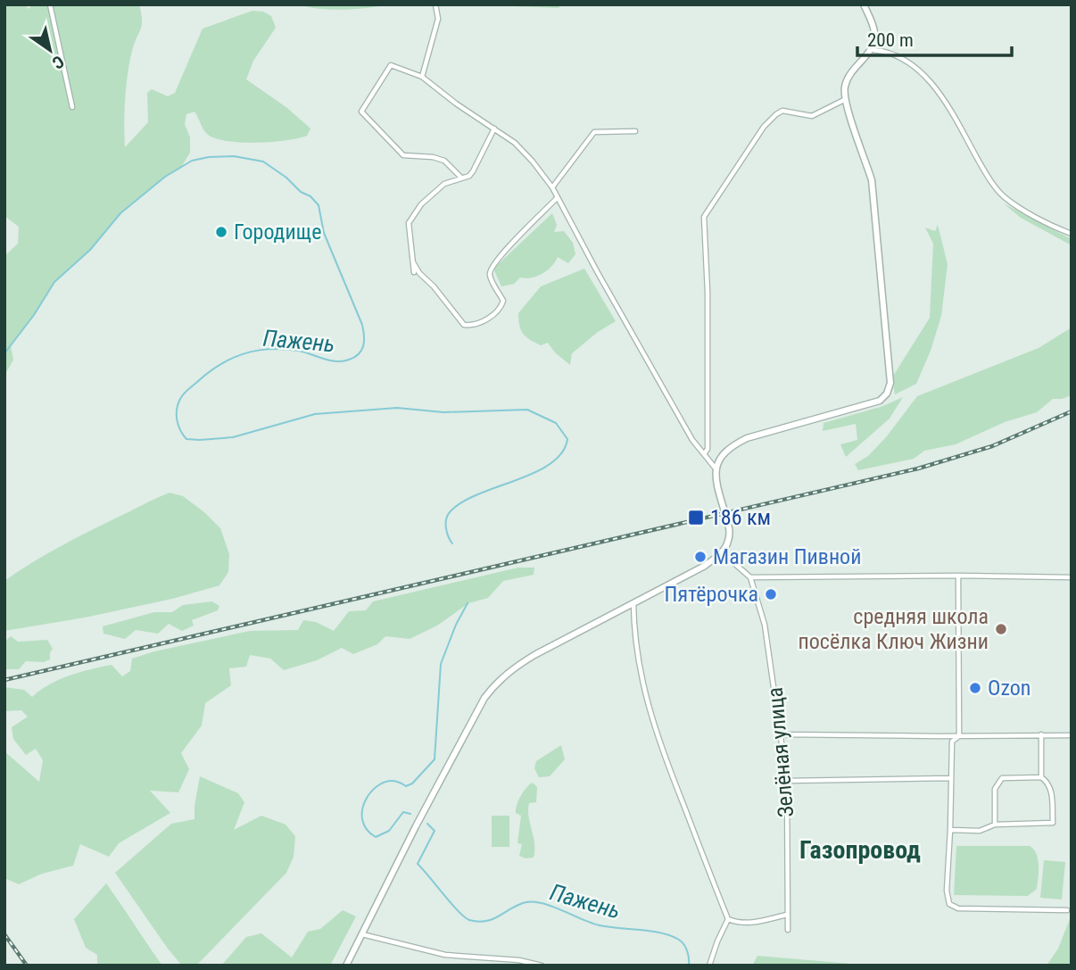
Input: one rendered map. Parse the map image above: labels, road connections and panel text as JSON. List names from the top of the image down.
{
  "streets": {
    "street": ["Зелёная улица"]
  },
  "districts": ["Газопровод"],
  "water": ["Пажень"],
  "places": {
    "other": [
      "Городище",
      "Магазин Пивной",
      "Пятёрочка",
      "средняя школа посёлка Ключ Жизни",
      "Ozon"
    ],
    "transit": ["186 км"]
  },
  "scale_bar": "200 m",
  "north": "bottom right"
}
